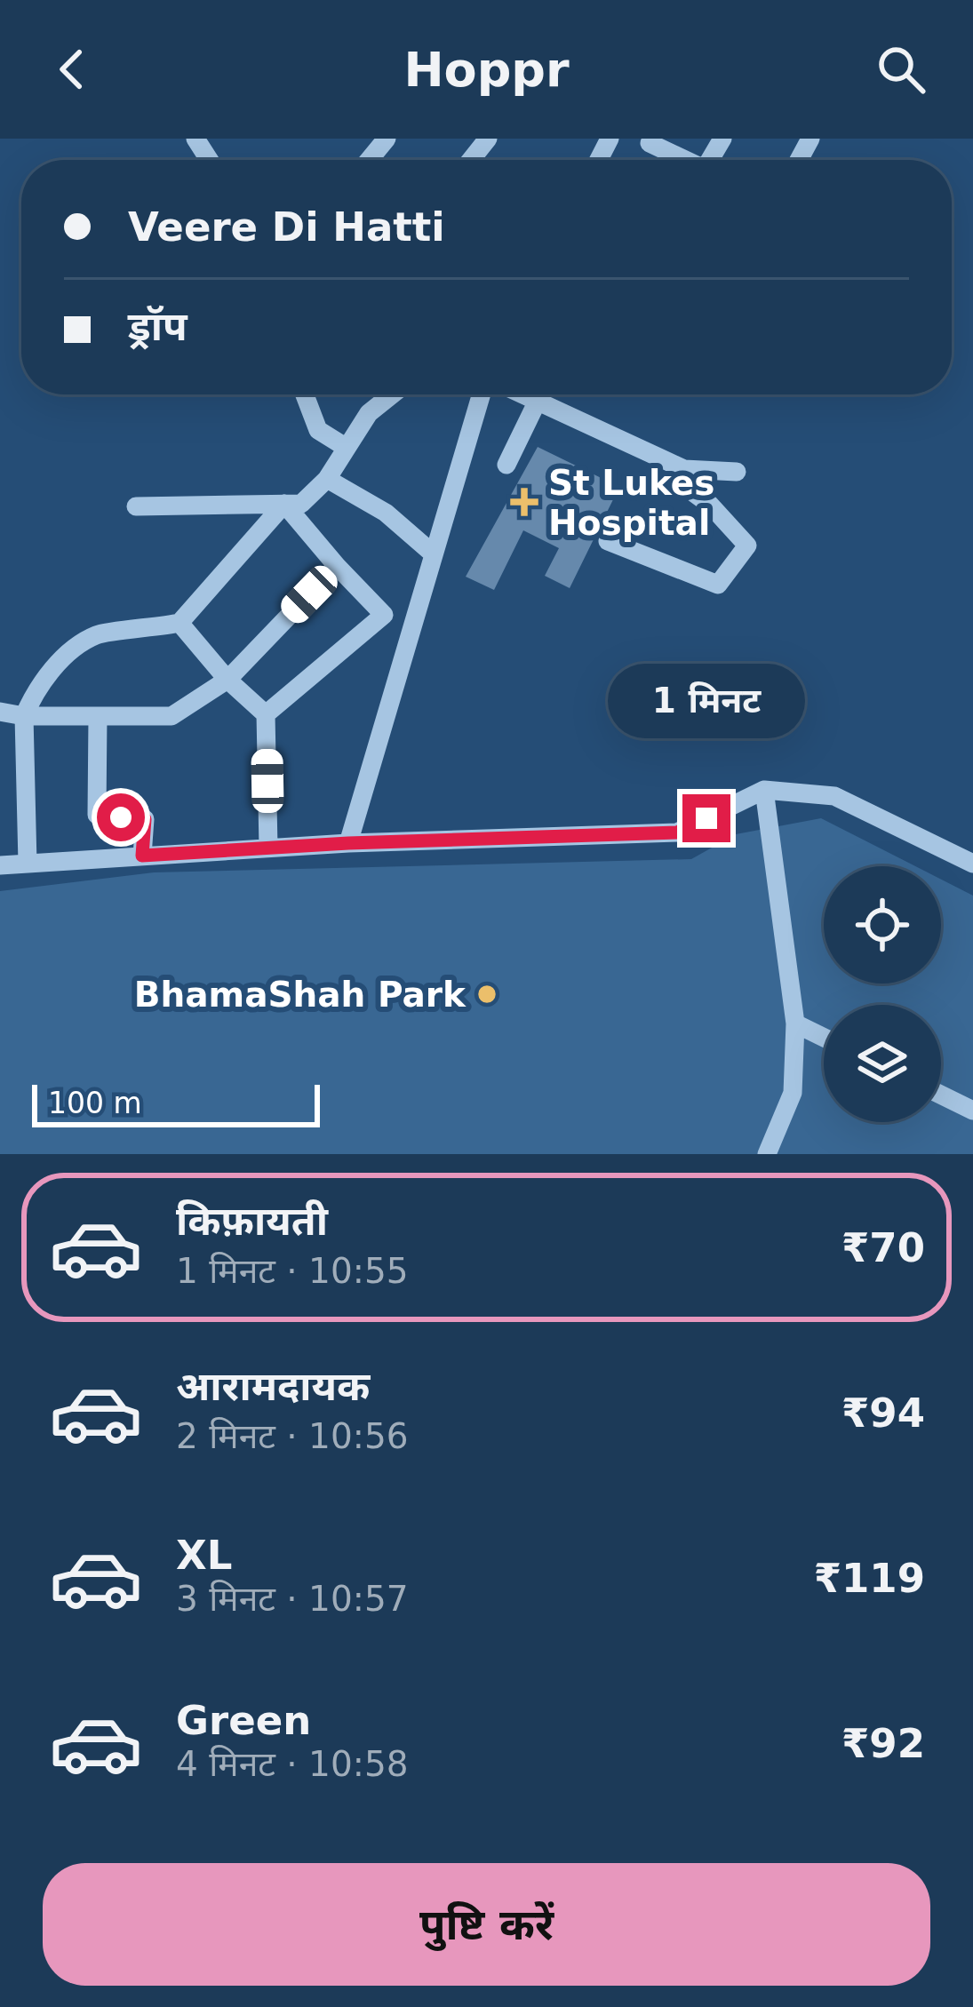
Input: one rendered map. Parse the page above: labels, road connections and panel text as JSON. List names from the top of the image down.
{
  "places": {
    "health": ["St Lukes Hospital"],
    "other": ["BhamaShah Park"]
  },
  "scale_bar": "100 m",
  "page": {
    "header": "Hoppr",
    "banner": ["Veere Di Hatti", "ड्रॉप"],
    "bubble": "1 मिनट",
    "scale": "100 m",
    "list": [
      {
        "name": "किफ़ायती",
        "note": "1 मिनट · 10:55",
        "value": "₹70"
      },
      {
        "name": "आरामदायक",
        "note": "2 मिनट · 10:56",
        "value": "₹94"
      },
      {
        "name": "XL",
        "note": "3 मिनट · 10:57",
        "value": "₹119"
      },
      {
        "name": "Green",
        "note": "4 मिनट · 10:58",
        "value": "₹92"
      }
    ],
    "buttons": "पुष्टि करें"
  }
}
